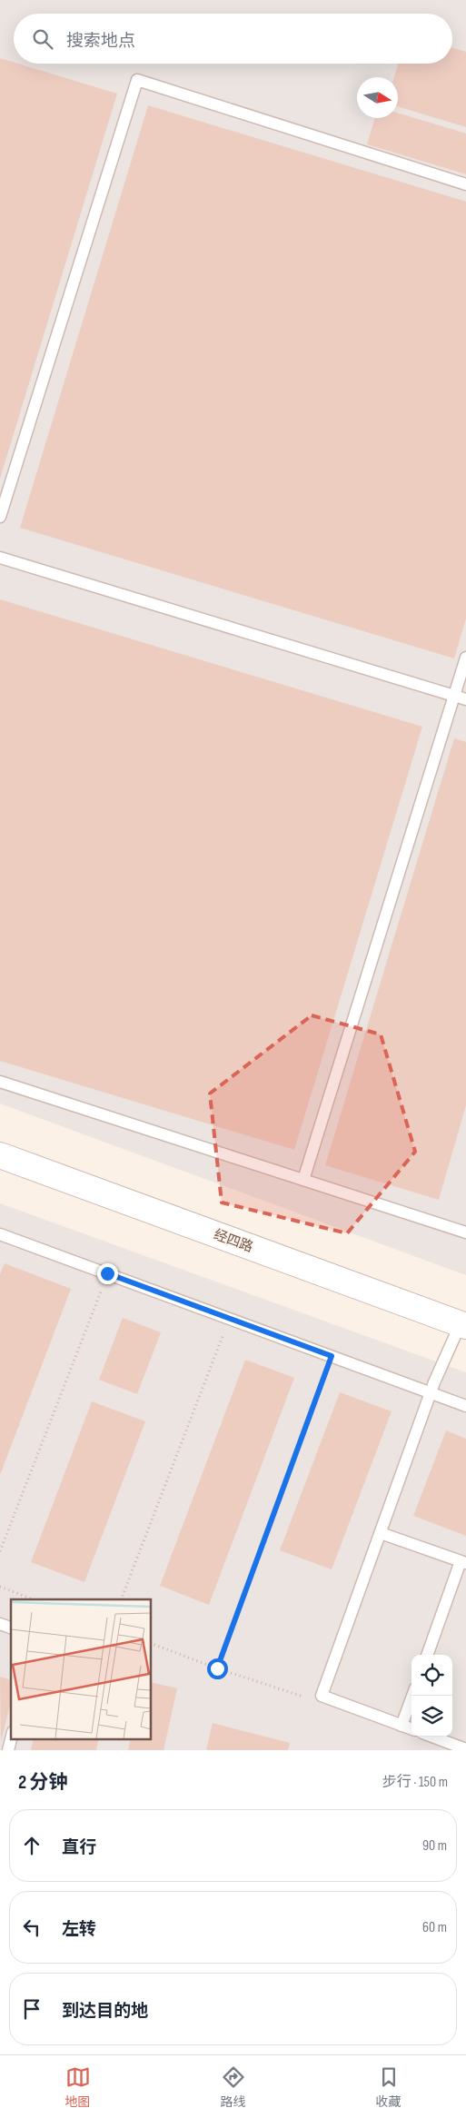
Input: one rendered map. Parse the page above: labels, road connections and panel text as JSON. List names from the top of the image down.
{
  "streets": {
    "street": ["经四路"]
  },
  "north": "right",
  "page": {
    "search": "搜索地点",
    "heading": ["2 分钟", "步行 · 150 m"],
    "list": [
      ["直行", "90 m"],
      ["左转", "60 m"],
      "到达目的地"
    ],
    "nav": ["地图", "路线", "收藏"]
  }
}
